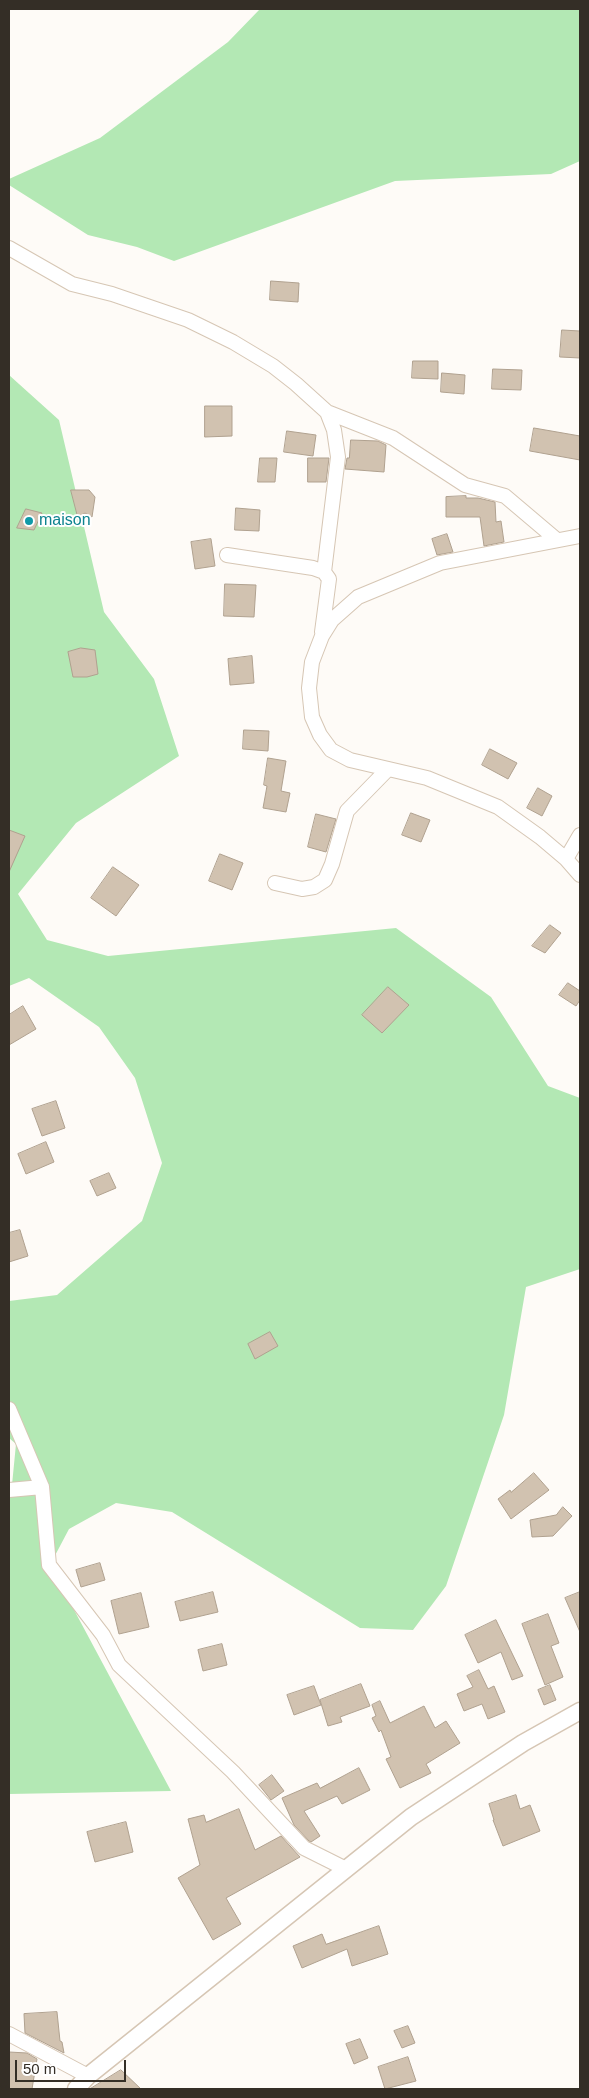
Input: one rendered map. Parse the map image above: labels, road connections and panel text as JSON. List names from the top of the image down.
{
  "places": ["maison"],
  "scale_bar": "50 m"
}
